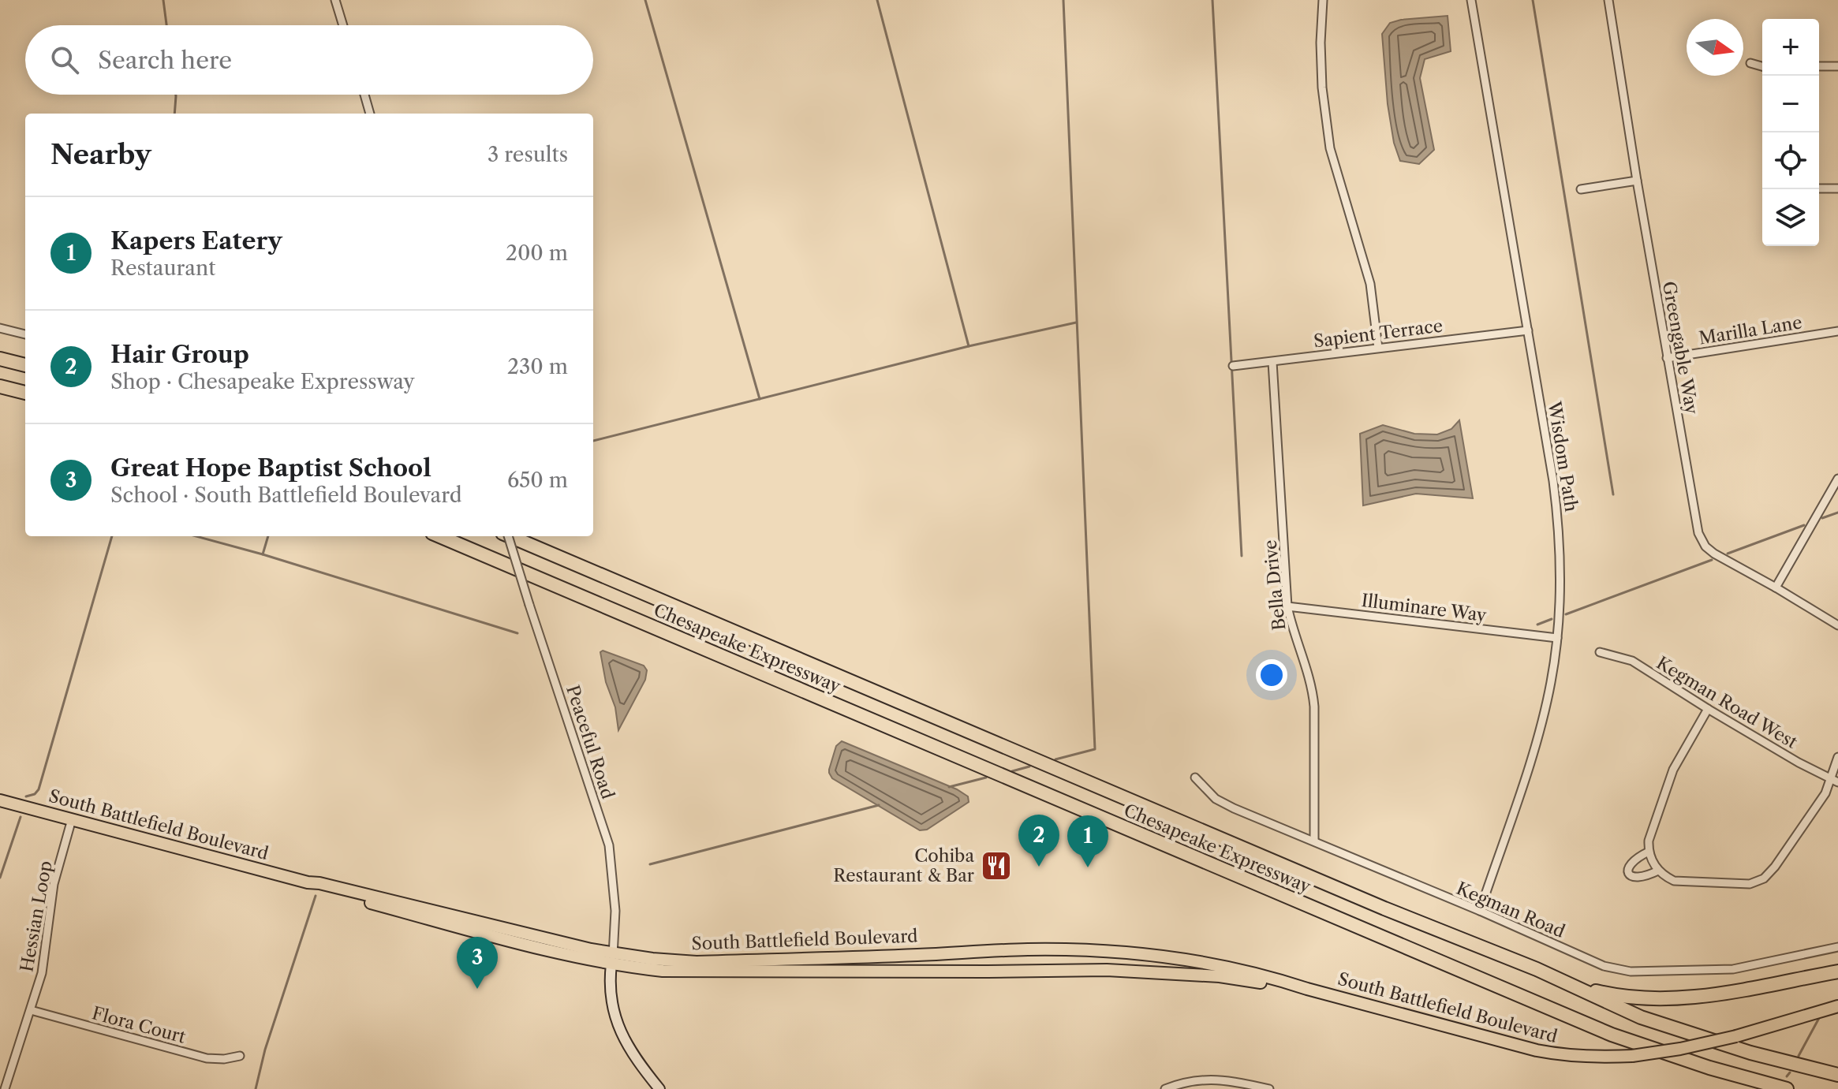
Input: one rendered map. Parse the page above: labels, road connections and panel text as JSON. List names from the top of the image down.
{
  "streets": {
    "highway": ["Chesapeake Expressway"],
    "main road": ["South Battlefield Boulevard"],
    "street": [
      "Marilla Lane",
      "Sapient Terrace",
      "Greengable Way",
      "Wisdom Path",
      "Bella Drive",
      "Illuminare Way",
      "Kegman Road West",
      "Peaceful Road",
      "Kegman Road",
      "Hessian Loop",
      "Flora Court"
    ]
  },
  "crossings": [
    ["Marilla Lane", "Greengable Way"],
    ["Sapient Terrace", "Wisdom Path"],
    ["Sapient Terrace", "Bella Drive"],
    ["Wisdom Path", "Illuminare Way"],
    ["Wisdom Path", "Kegman Road"],
    ["Bella Drive", "Illuminare Way"],
    ["Bella Drive", "Kegman Road"],
    ["Peaceful Road", "South Battlefield Boulevard"],
    ["South Battlefield Boulevard", "Hessian Loop"],
    ["Hessian Loop", "Flora Court"]
  ],
  "places": {
    "restaurant": ["Cohiba Restaurant & Bar"]
  },
  "north": "right",
  "page": {
    "map_buttons": ["+", "−"],
    "search": "Search here",
    "heading": ["Nearby", "3 results"],
    "list": [
      {
        "mark": "1",
        "name": "Kapers Eatery",
        "note": "Restaurant",
        "value": "200 m"
      },
      {
        "mark": "2",
        "name": "Hair Group",
        "note": "Shop · Chesapeake Expressway",
        "value": "230 m"
      },
      {
        "mark": "3",
        "name": "Great Hope Baptist School",
        "note": "School · South Battlefield Boulevard",
        "value": "650 m"
      }
    ],
    "pins": ["2", "1", "3"]
  }
}
